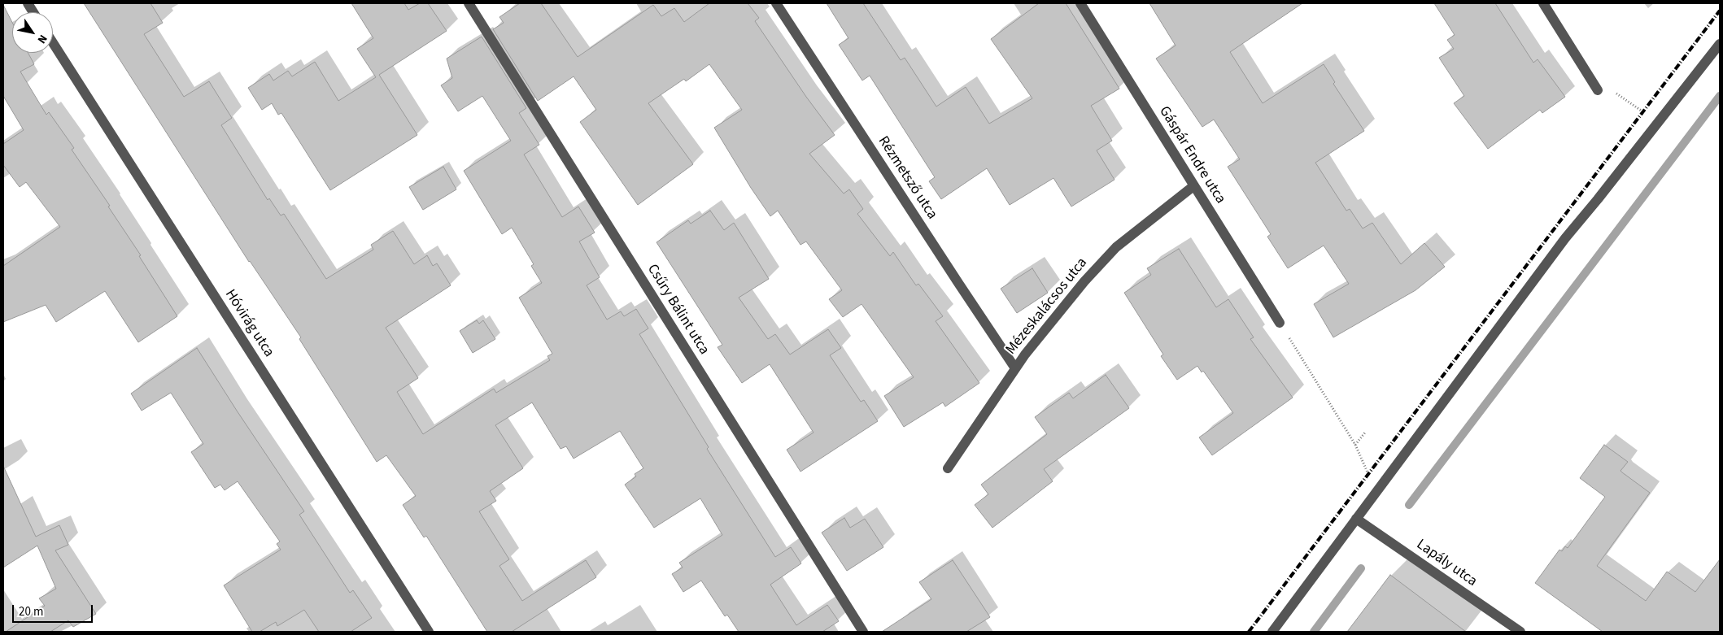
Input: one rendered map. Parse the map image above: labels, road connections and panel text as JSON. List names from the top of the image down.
{
  "streets": {
    "street": [
      "Gáspár Endre utca",
      "Rézmetsző utca",
      "Mézeskalácsos utca",
      "Csűry Bálint utca",
      "Hóvirág utca",
      "Lapály utca"
    ]
  },
  "crossings": [
    ["Gáspár Endre utca", "Mézeskalácsos utca"],
    ["Rézmetsző utca", "Mézeskalácsos utca"]
  ],
  "scale_bar": "20 m",
  "north": "bottom right"
}
